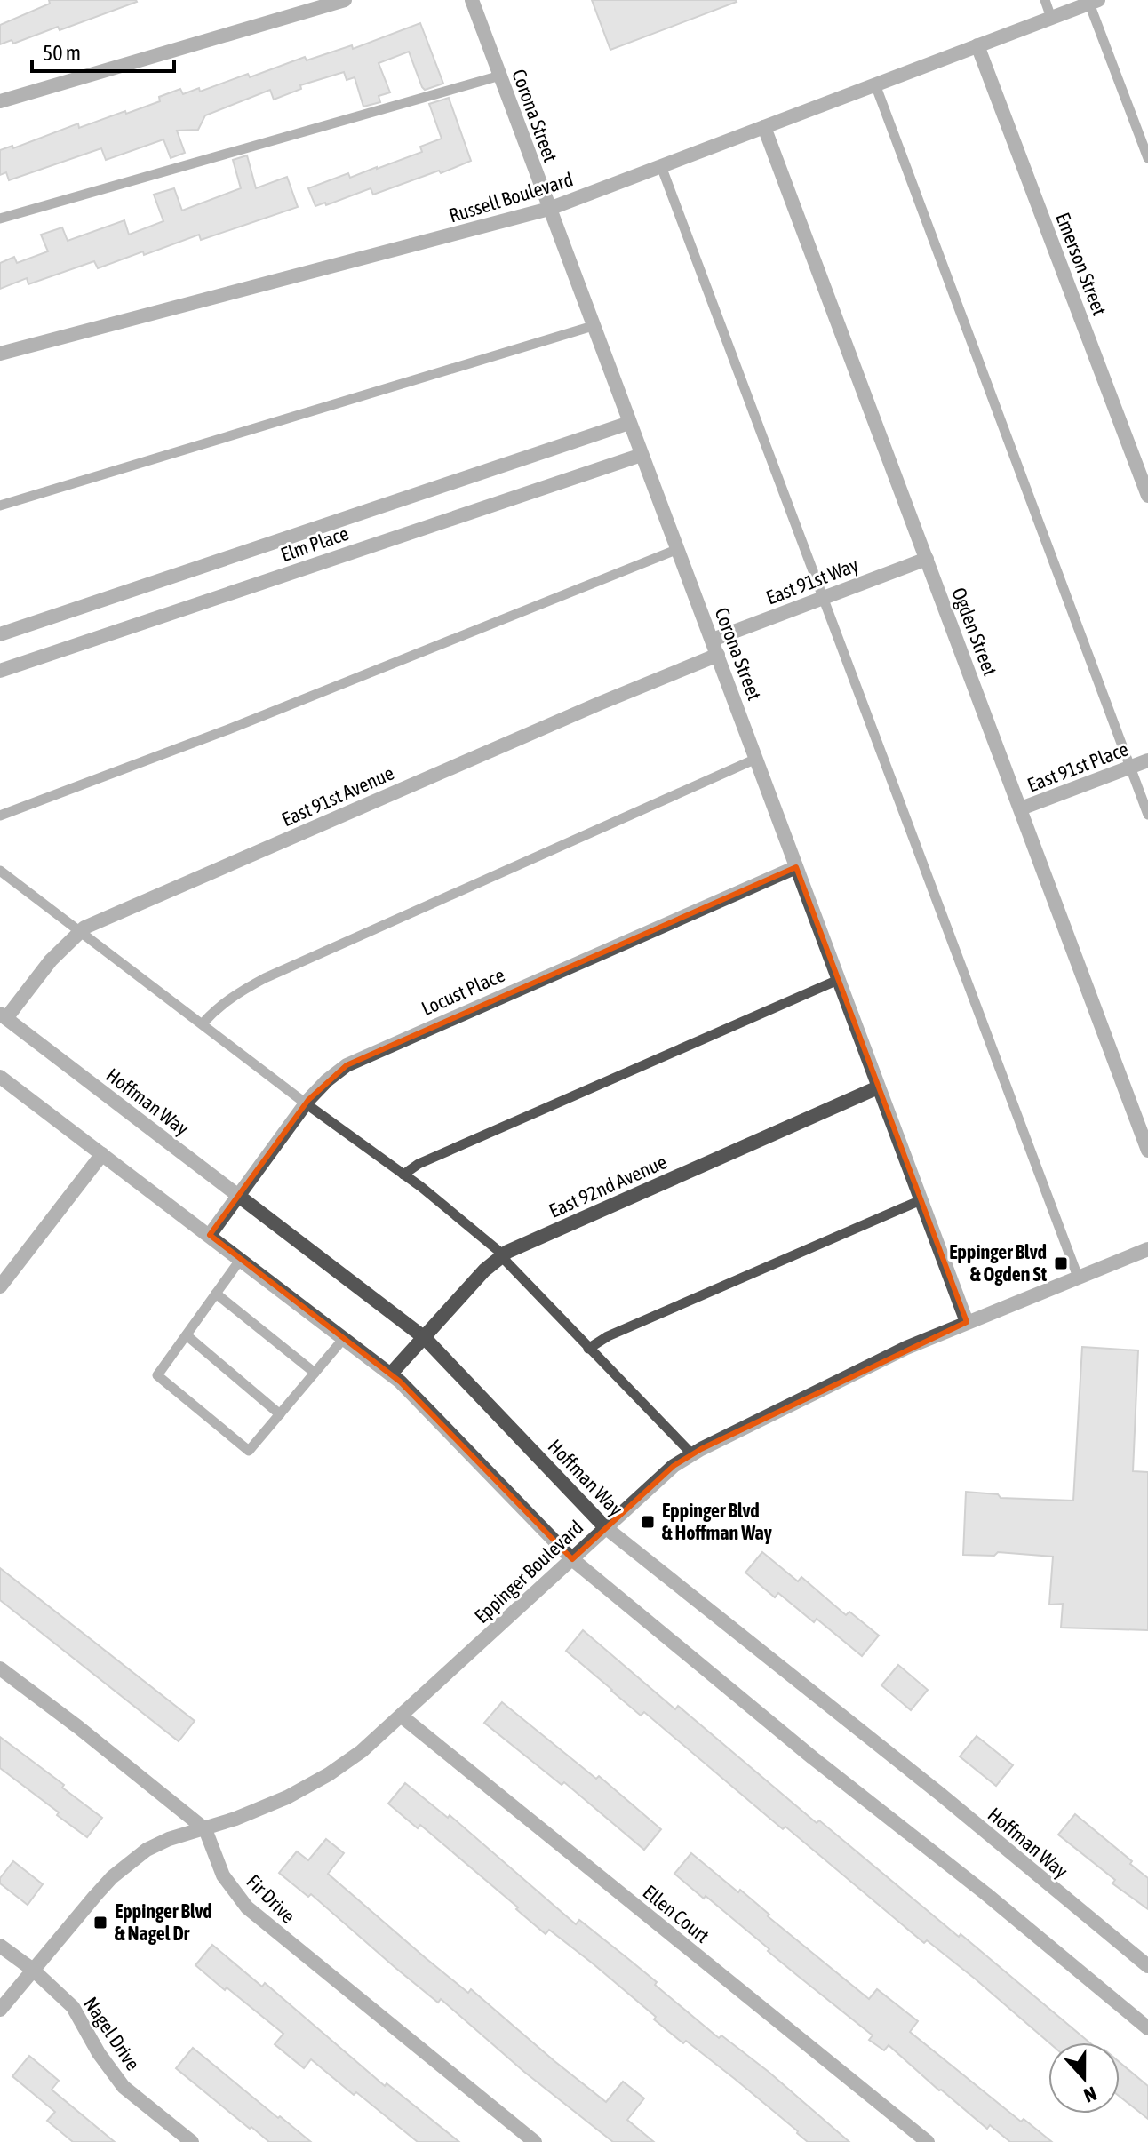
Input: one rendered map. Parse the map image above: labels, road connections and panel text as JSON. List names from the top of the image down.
{
  "streets": {
    "street": [
      "Corona Street",
      "Russell Boulevard",
      "Emerson Street",
      "Elm Place",
      "East 91st Way",
      "Ogden Street",
      "East 91st Place",
      "East 91st Avenue",
      "Locust Place",
      "Hoffman Way",
      "East 92nd Avenue",
      "Eppinger Boulevard",
      "Fir Drive",
      "Ellen Court",
      "Nagel Drive"
    ]
  },
  "crossings": [
    ["Corona Street", "Russell Boulevard"],
    ["Corona Street", "Elm Place"],
    ["Corona Street", "East 91st Way"],
    ["Corona Street", "East 91st Avenue"],
    ["Corona Street", "Locust Place"],
    ["Corona Street", "East 92nd Avenue"],
    ["Corona Street", "Eppinger Boulevard"],
    ["Russell Boulevard", "Emerson Street"],
    ["Russell Boulevard", "Ogden Street"],
    ["East 91st Way", "Ogden Street"],
    ["Ogden Street", "East 91st Place"],
    ["East 91st Avenue", "Hoffman Way"],
    ["Locust Place", "Hoffman Way"],
    ["Hoffman Way", "East 92nd Avenue"],
    ["Hoffman Way", "Eppinger Boulevard"],
    ["Eppinger Boulevard", "Fir Drive"],
    ["Eppinger Boulevard", "Ellen Court"],
    ["Eppinger Boulevard", "Nagel Drive"]
  ],
  "places": {
    "transit": ["Eppinger Blvd & Ogden St", "Eppinger Blvd & Hoffman Way", "Eppinger Blvd & Nagel Dr"]
  },
  "scale_bar": "50 m",
  "north": "bottom"
}
